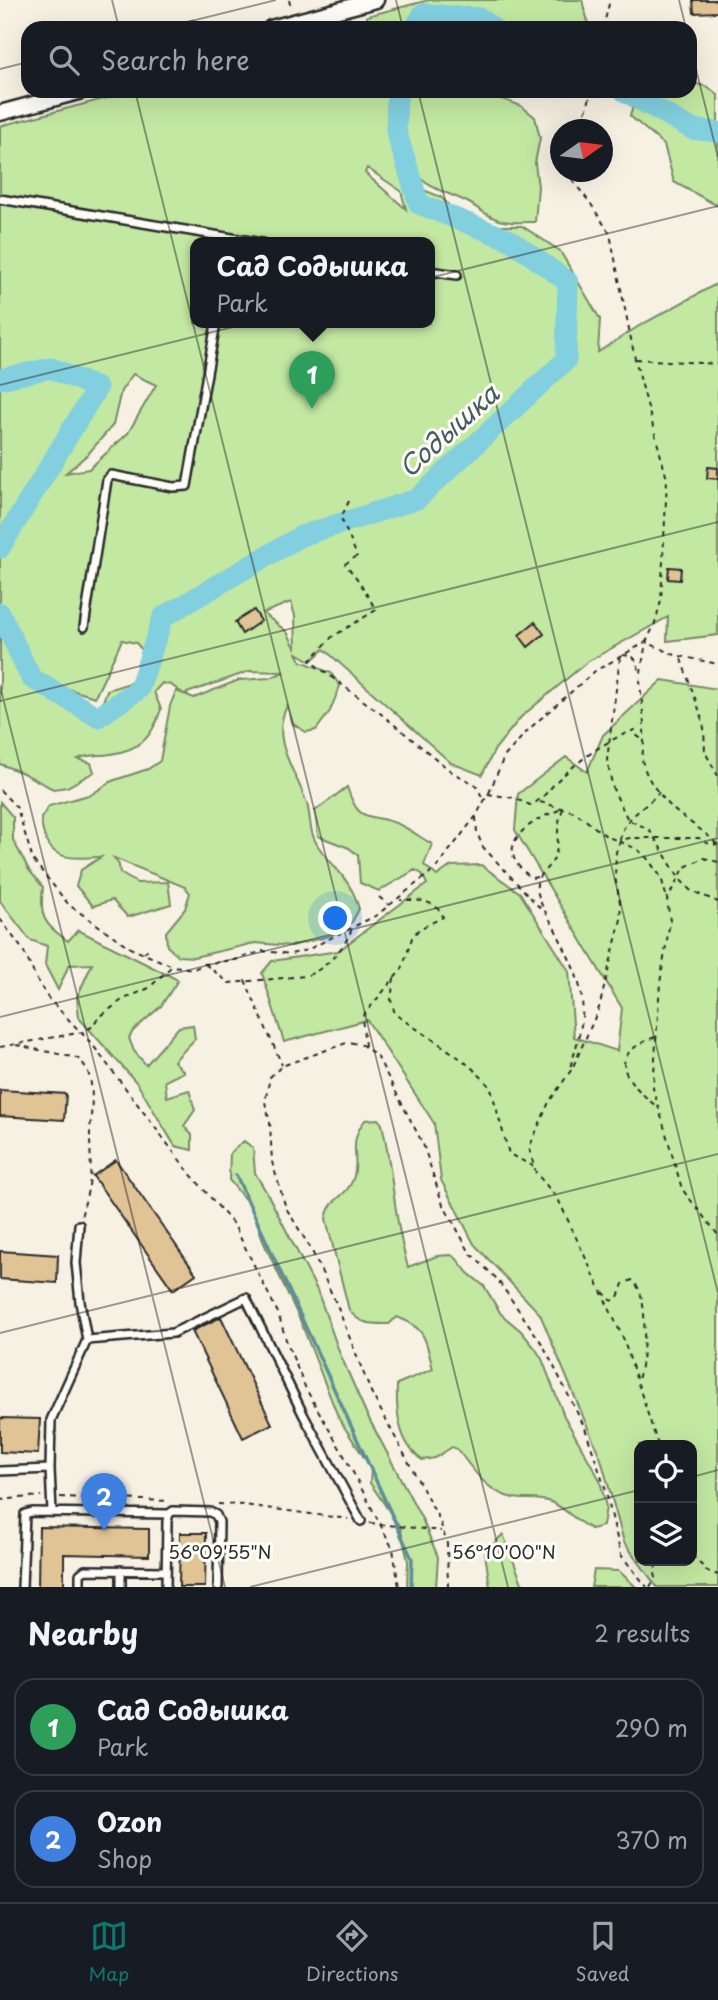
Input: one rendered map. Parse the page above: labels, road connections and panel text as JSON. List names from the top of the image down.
{
  "water": ["Содышка"],
  "north": "right",
  "page": {
    "search": "Search here",
    "popup": ["Сад Содышка", "Park"],
    "pins": ["1", "2"],
    "heading": ["Nearby", "2 results"],
    "list": [
      {
        "mark": "1",
        "name": "Сад Содышка",
        "note": "Park",
        "value": "290 m"
      },
      {
        "mark": "2",
        "name": "Ozon",
        "note": "Shop",
        "value": "370 m"
      }
    ],
    "nav": ["Map", "Directions", "Saved"]
  },
  "coordinates": ["56°09'55\"N", "56°10'00\"N"]
}
